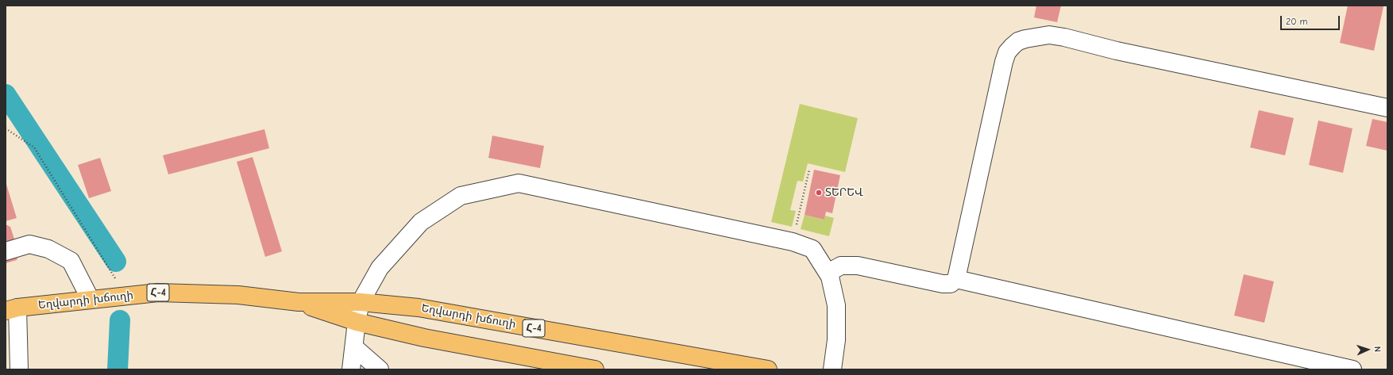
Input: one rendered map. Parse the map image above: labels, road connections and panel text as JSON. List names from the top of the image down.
{
  "streets": {
    "main road": ["Հ-4", "Եղվարդի խճուղի"]
  },
  "places": ["ՏԵՐԵՎ"],
  "scale_bar": "20 m",
  "north": "right"
}
